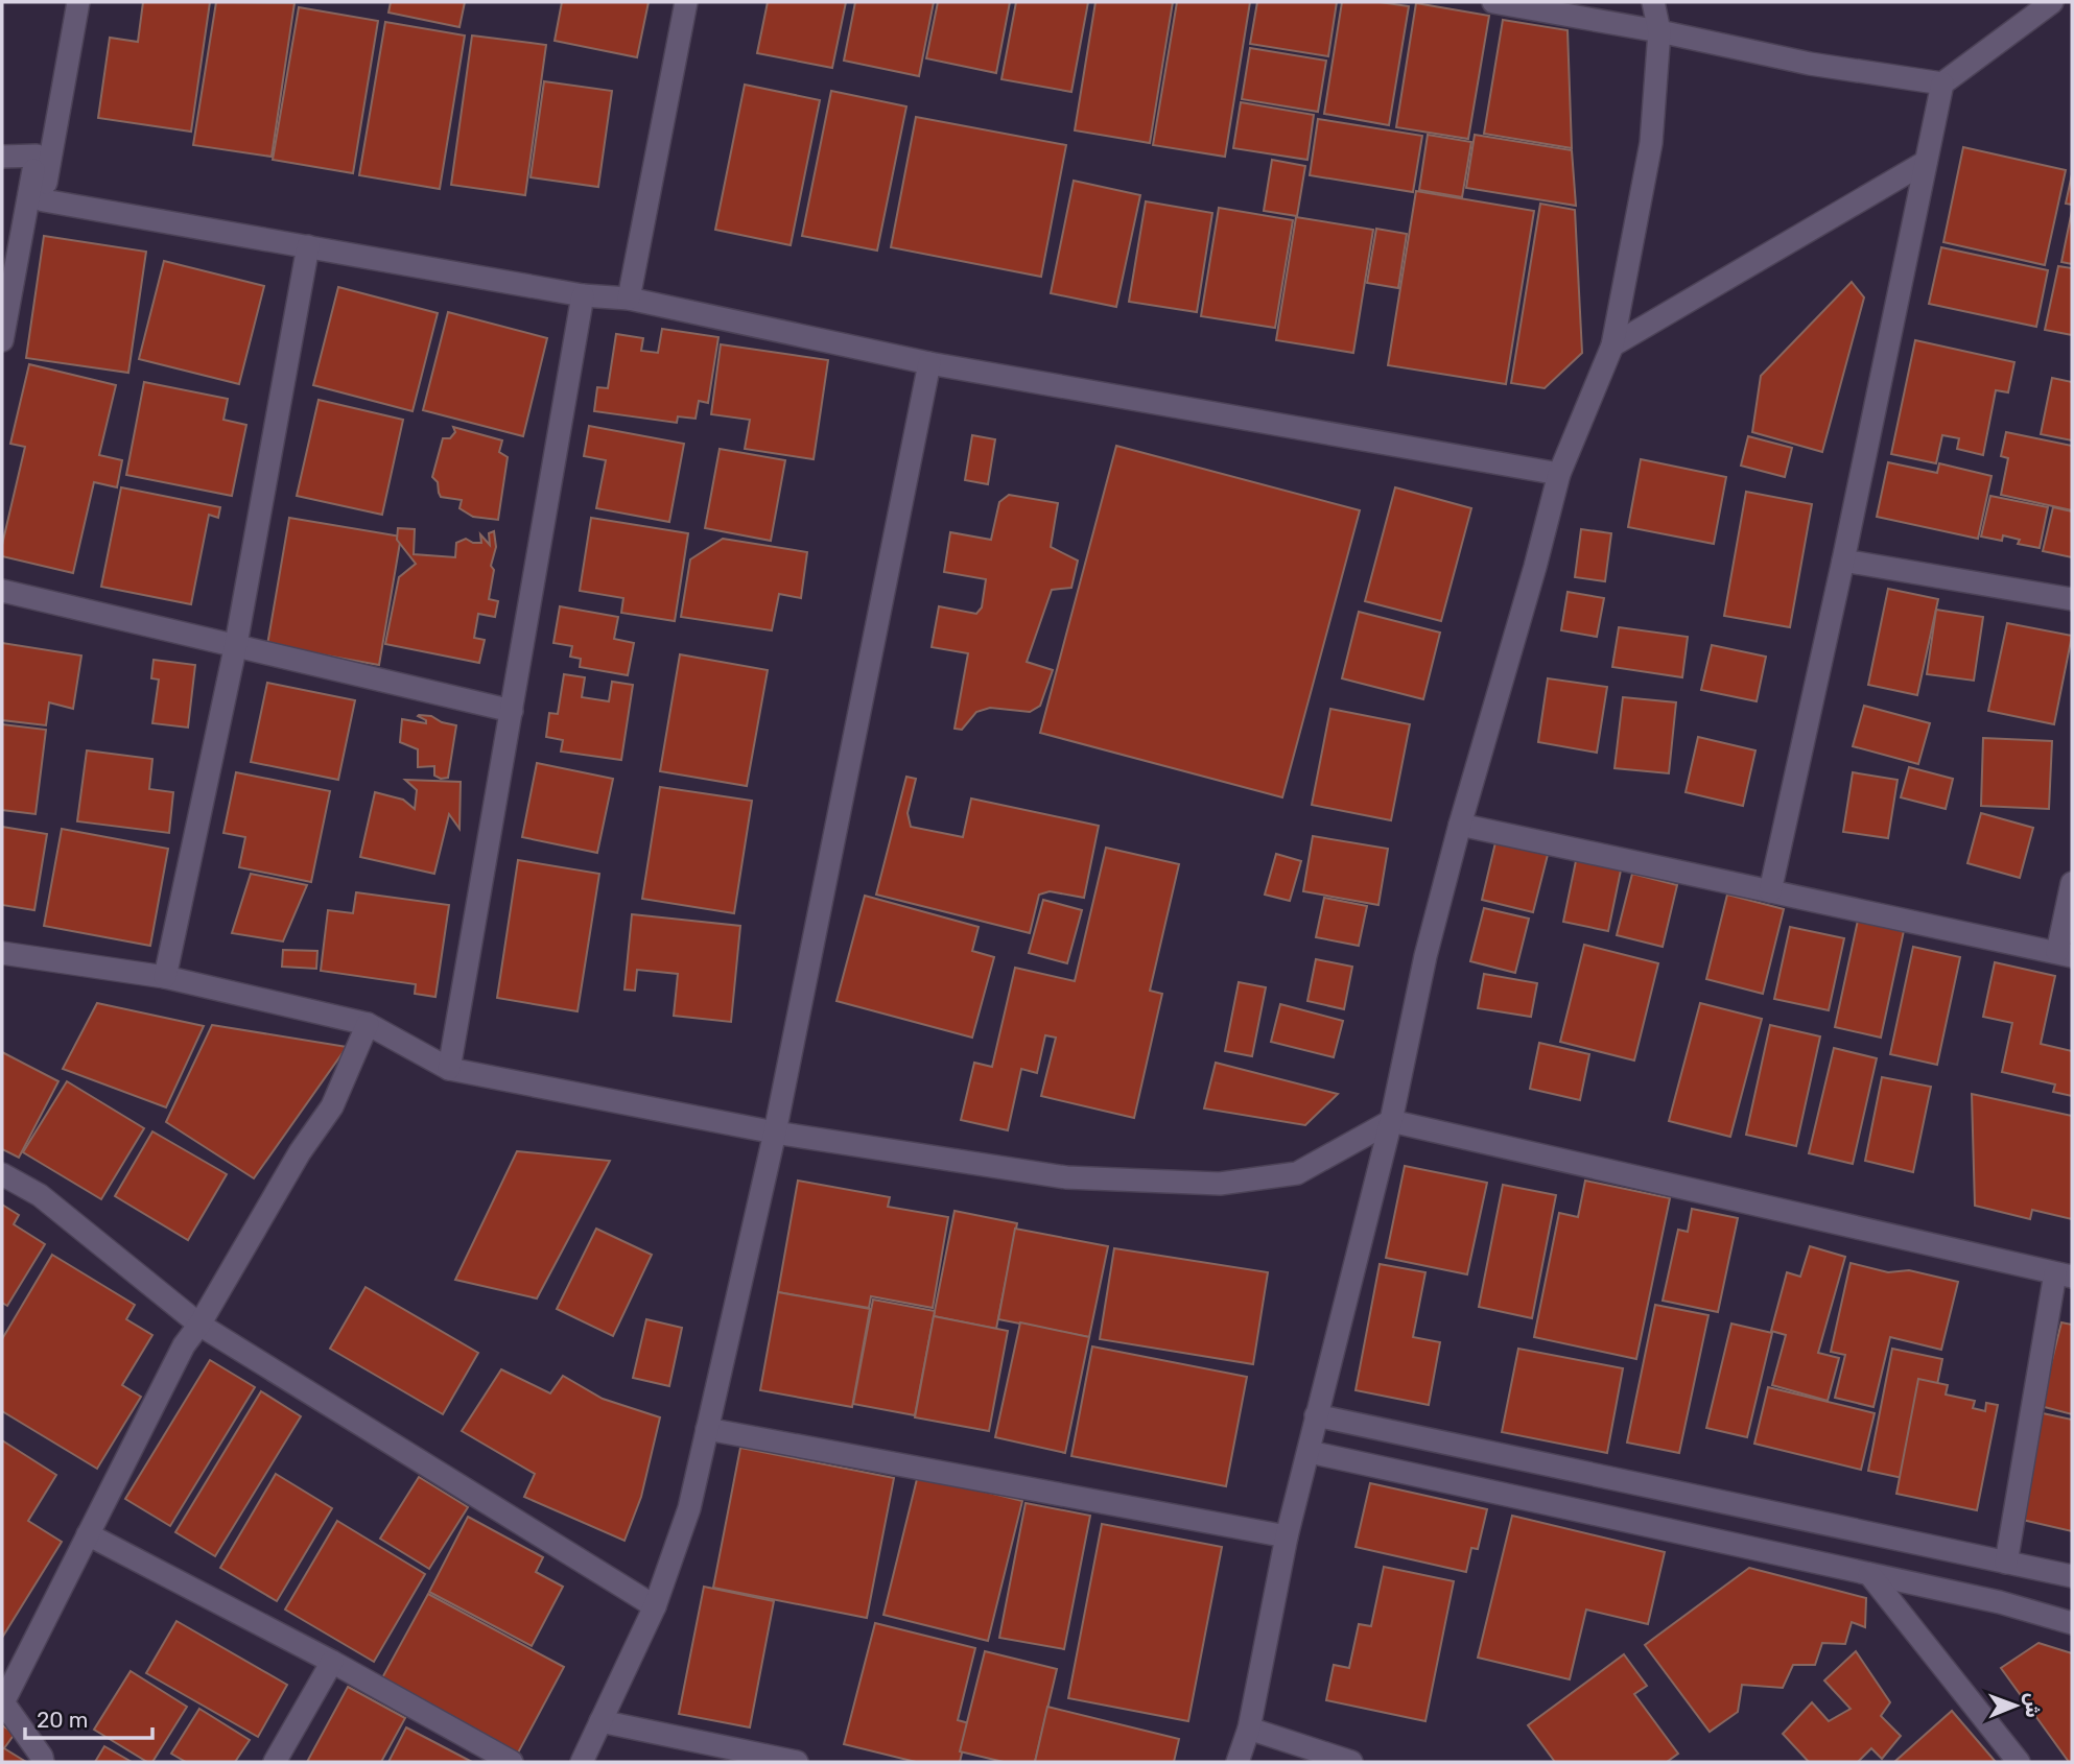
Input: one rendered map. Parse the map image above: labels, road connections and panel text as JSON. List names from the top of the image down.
{
  "scale_bar": "20 m",
  "north": "right"
}
